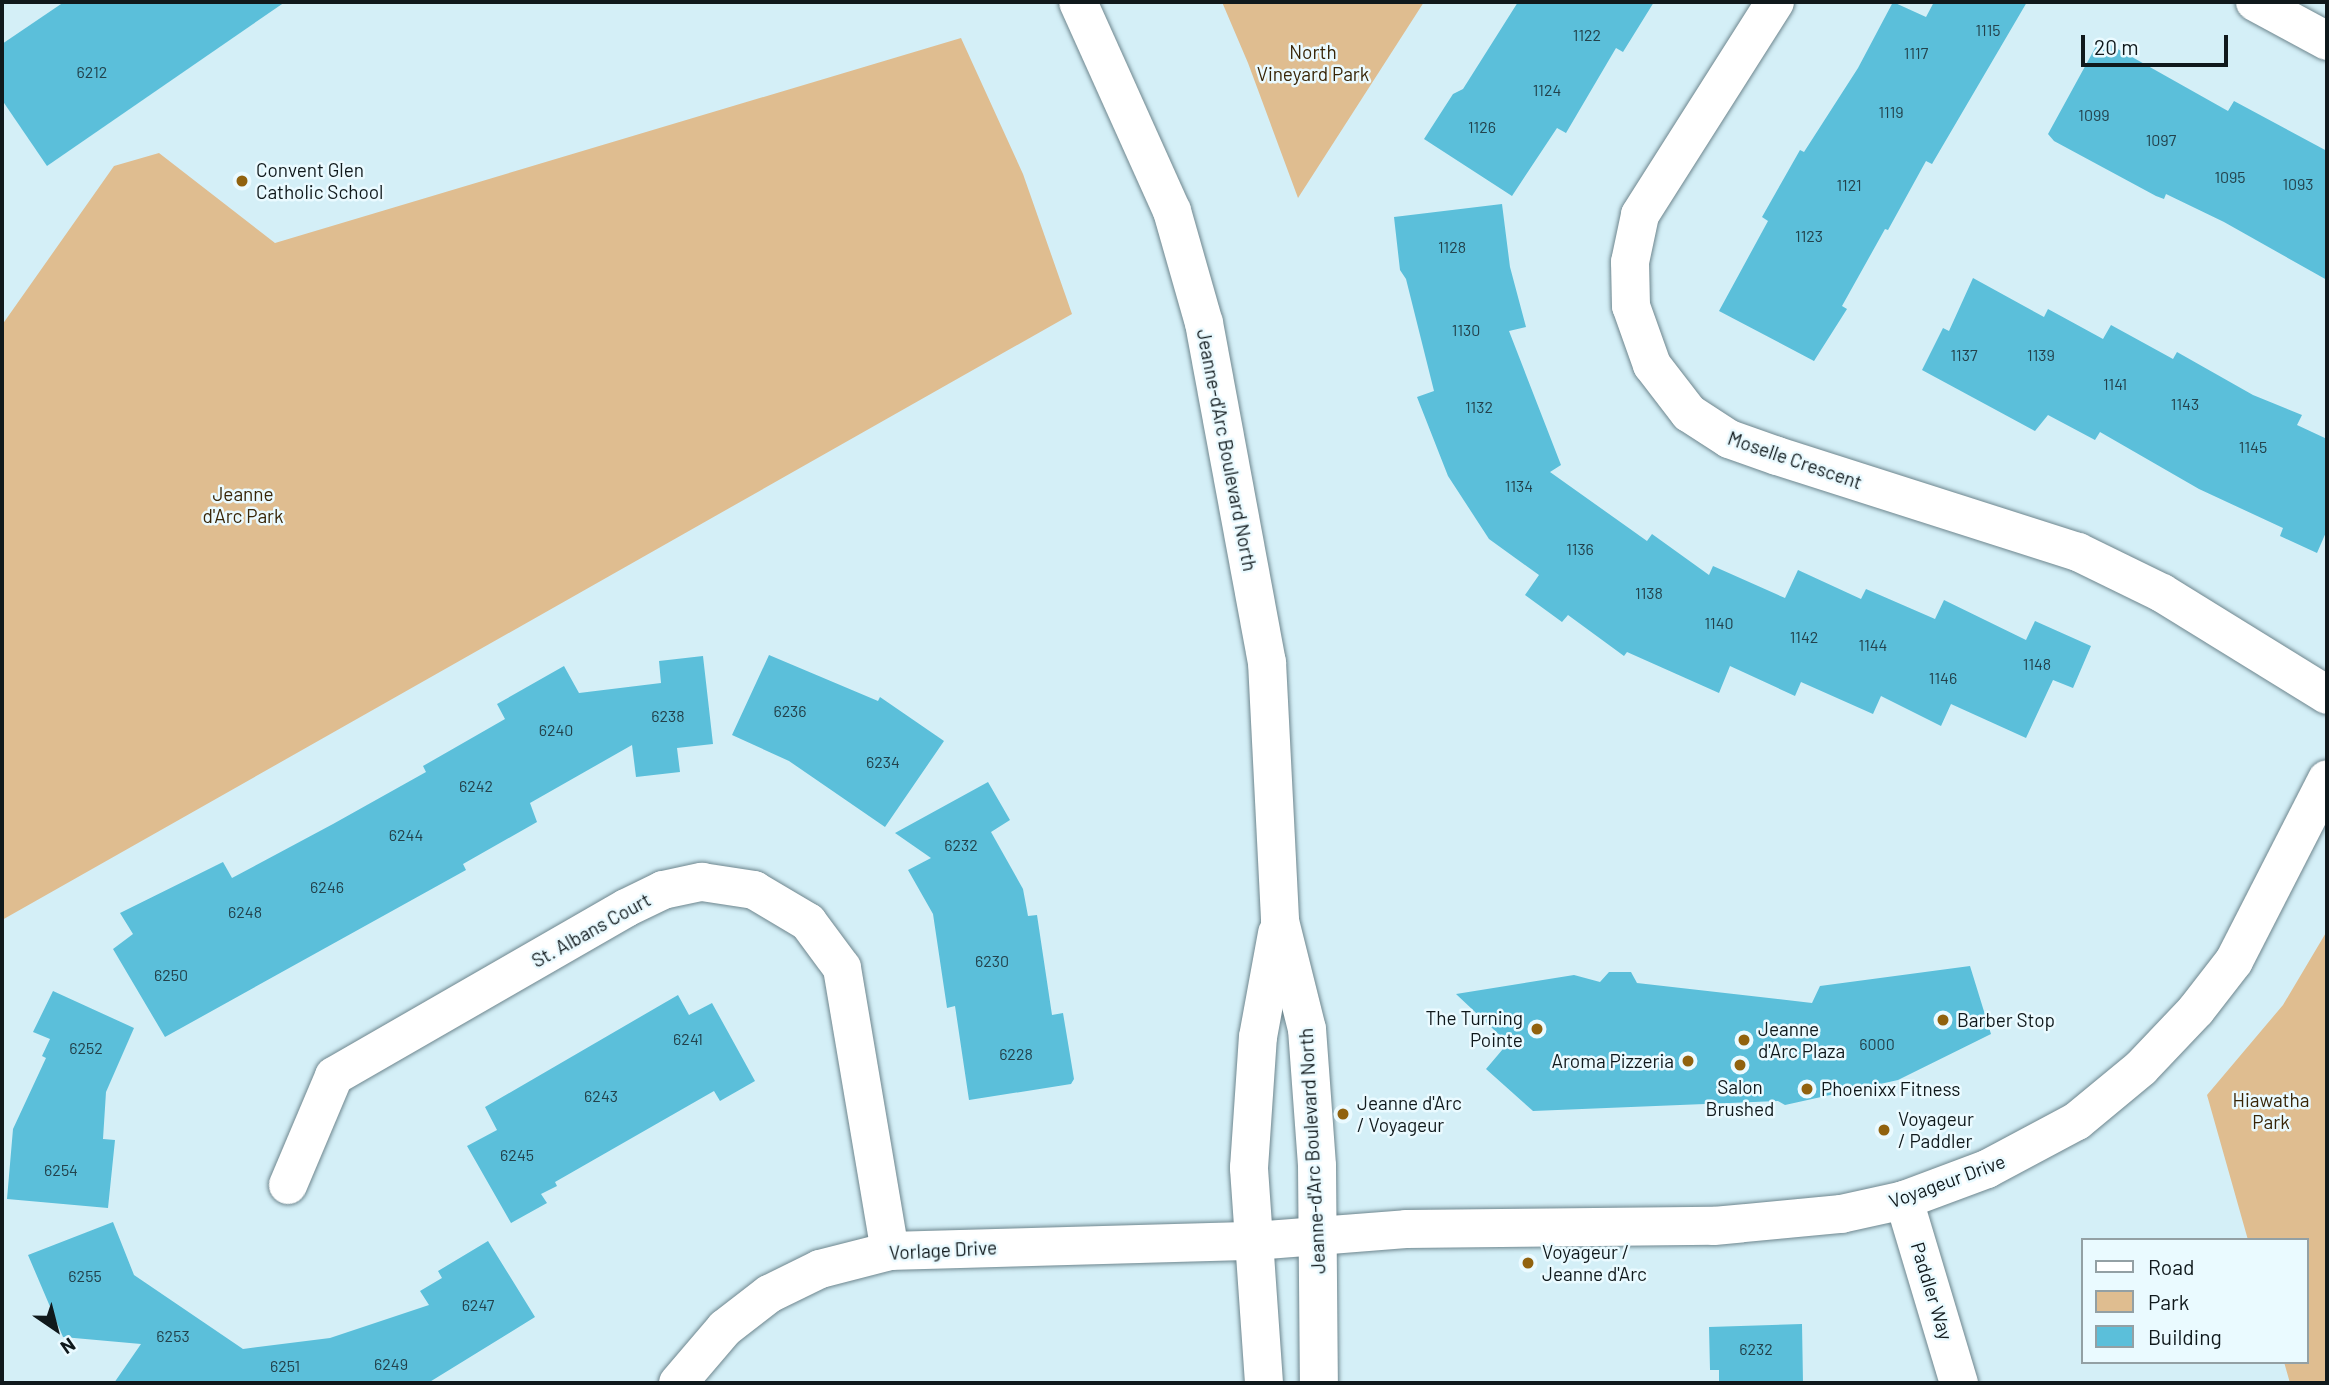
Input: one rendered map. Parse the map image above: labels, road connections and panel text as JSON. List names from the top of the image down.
{
  "streets": {
    "street": [
      "Jeanne-d'Arc Boulevard North",
      "Moselle Crescent",
      "St. Albans Court",
      "Voyageur Drive",
      "Vorlage Drive",
      "Paddler Way"
    ]
  },
  "crossings": [
    ["Jeanne-d'Arc Boulevard North", "Voyageur Drive"],
    ["Jeanne-d'Arc Boulevard North", "Vorlage Drive"],
    ["St. Albans Court", "Vorlage Drive"],
    ["Voyageur Drive", "Vorlage Drive"],
    ["Voyageur Drive", "Paddler Way"]
  ],
  "parks": ["North Vineyard Park", "Jeanne d'Arc Park", "Hiawatha Park"],
  "places": [
    "Convent Glen Catholic School",
    "Barber Stop",
    "The Turning Pointe",
    "Jeanne d'Arc Plaza",
    "Aroma Pizzeria",
    "Salon Brushed",
    "Phoenixx Fitness",
    "Jeanne d'Arc / Voyageur",
    "Voyageur / Paddler",
    "Voyageur / Jeanne d'Arc"
  ],
  "house_numbers": [
    "1115",
    "1122",
    "1117",
    "6212",
    "1124",
    "1119",
    "1099",
    "1126",
    "1097",
    "1095",
    "1093",
    "1121",
    "1123",
    "1128",
    "1130",
    "1137",
    "1139",
    "1141",
    "1143",
    "1132",
    "1145",
    "1134",
    "1136",
    "1138",
    "1140",
    "1142",
    "1144",
    "1148",
    "1146",
    "6236",
    "6238",
    "6240",
    "6234",
    "6242",
    "6244",
    "6232",
    "6246",
    "6248",
    "6230",
    "6250",
    "6241",
    "6000",
    "6252",
    "6228",
    "6243",
    "6245",
    "6254",
    "6255",
    "6247",
    "6253",
    "6232",
    "6249",
    "6251"
  ],
  "legend": ["Road", "Park", "Building"],
  "scale_bar": "20 m",
  "north": "bottom right"
}
